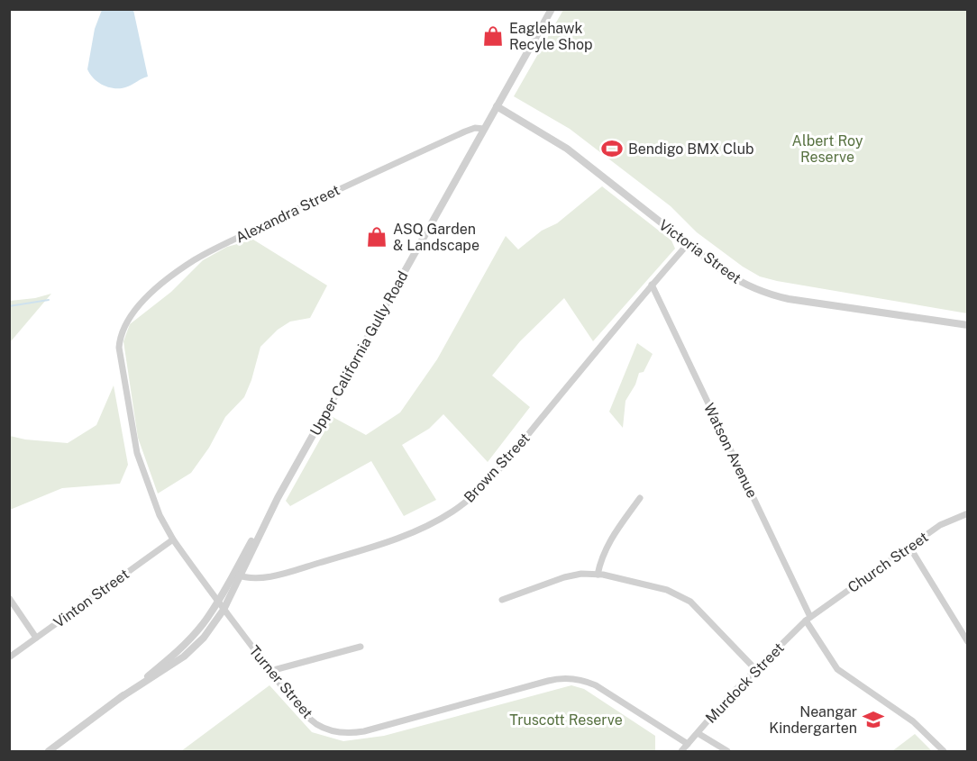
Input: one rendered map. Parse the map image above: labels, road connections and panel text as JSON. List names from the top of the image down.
{
  "streets": {
    "street": [
      "Alexandra Street",
      "Victoria Street",
      "Upper California Gully Road",
      "Watson Avenue",
      "Brown Street",
      "Church Street",
      "Vinton Street",
      "Turner Street",
      "Murdock Street"
    ]
  },
  "crossings": [
    ["Alexandra Street", "Upper California Gully Road"],
    ["Alexandra Street", "Turner Street"],
    ["Victoria Street", "Upper California Gully Road"],
    ["Victoria Street", "Brown Street"],
    ["Upper California Gully Road", "Brown Street"],
    ["Upper California Gully Road", "Turner Street"],
    ["Watson Avenue", "Brown Street"],
    ["Watson Avenue", "Church Street"],
    ["Watson Avenue", "Murdock Street"],
    ["Church Street", "Murdock Street"],
    ["Vinton Street", "Turner Street"],
    ["Turner Street", "Murdock Street"]
  ],
  "parks": ["Albert Roy Reserve", "Truscott Reserve"],
  "places": {
    "shop": ["Eaglehawk Recyle Shop", "ASQ Garden & Landscape"],
    "sports": ["Bendigo BMX Club"],
    "school or university": ["Neangar Kindergarten"]
  }
}
